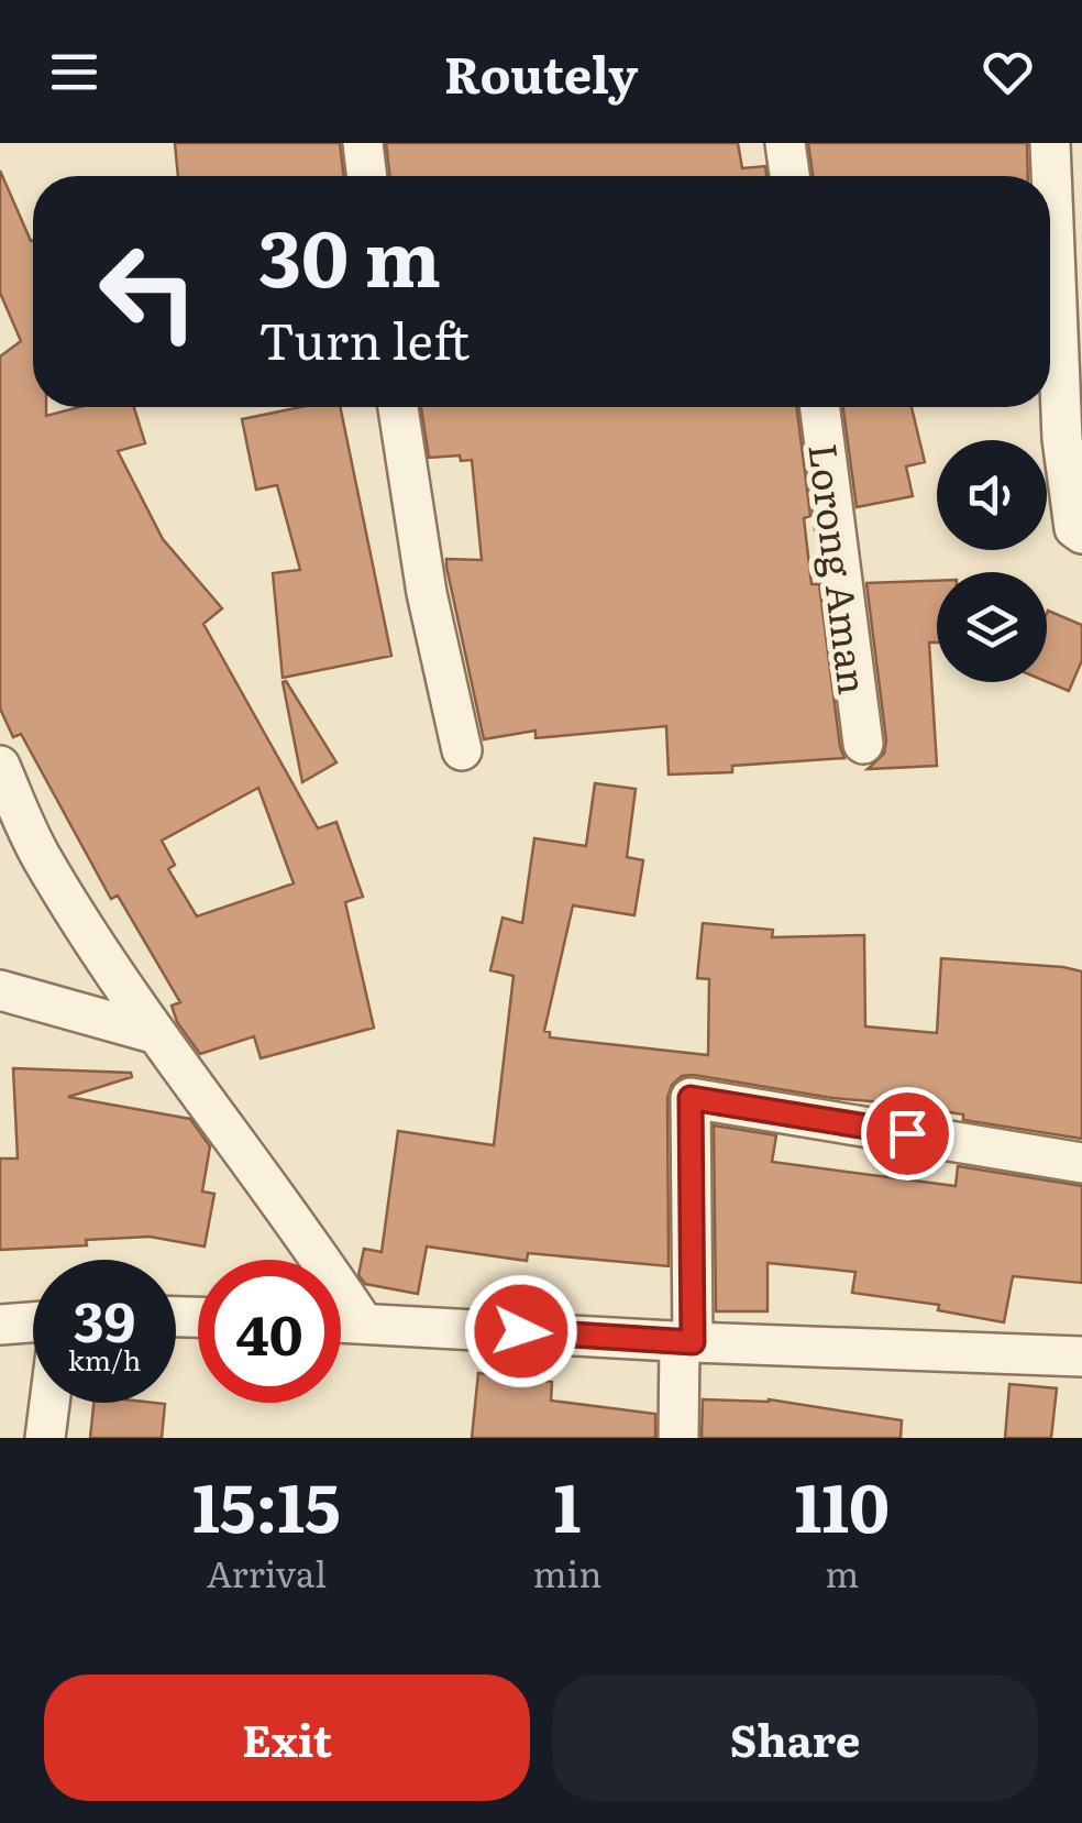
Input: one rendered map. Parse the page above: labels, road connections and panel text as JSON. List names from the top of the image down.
{
  "streets": {
    "street": ["Lorong Aman"]
  },
  "page": {
    "header": "Routely",
    "turn": ["30 m", "Turn left"],
    "speed": "39 km/h",
    "limit": "40",
    "eta": [
      "15:15",
      "Arrival",
      "1",
      "min",
      "110",
      "m"
    ],
    "buttons": ["Exit", "Share"]
  }
}
